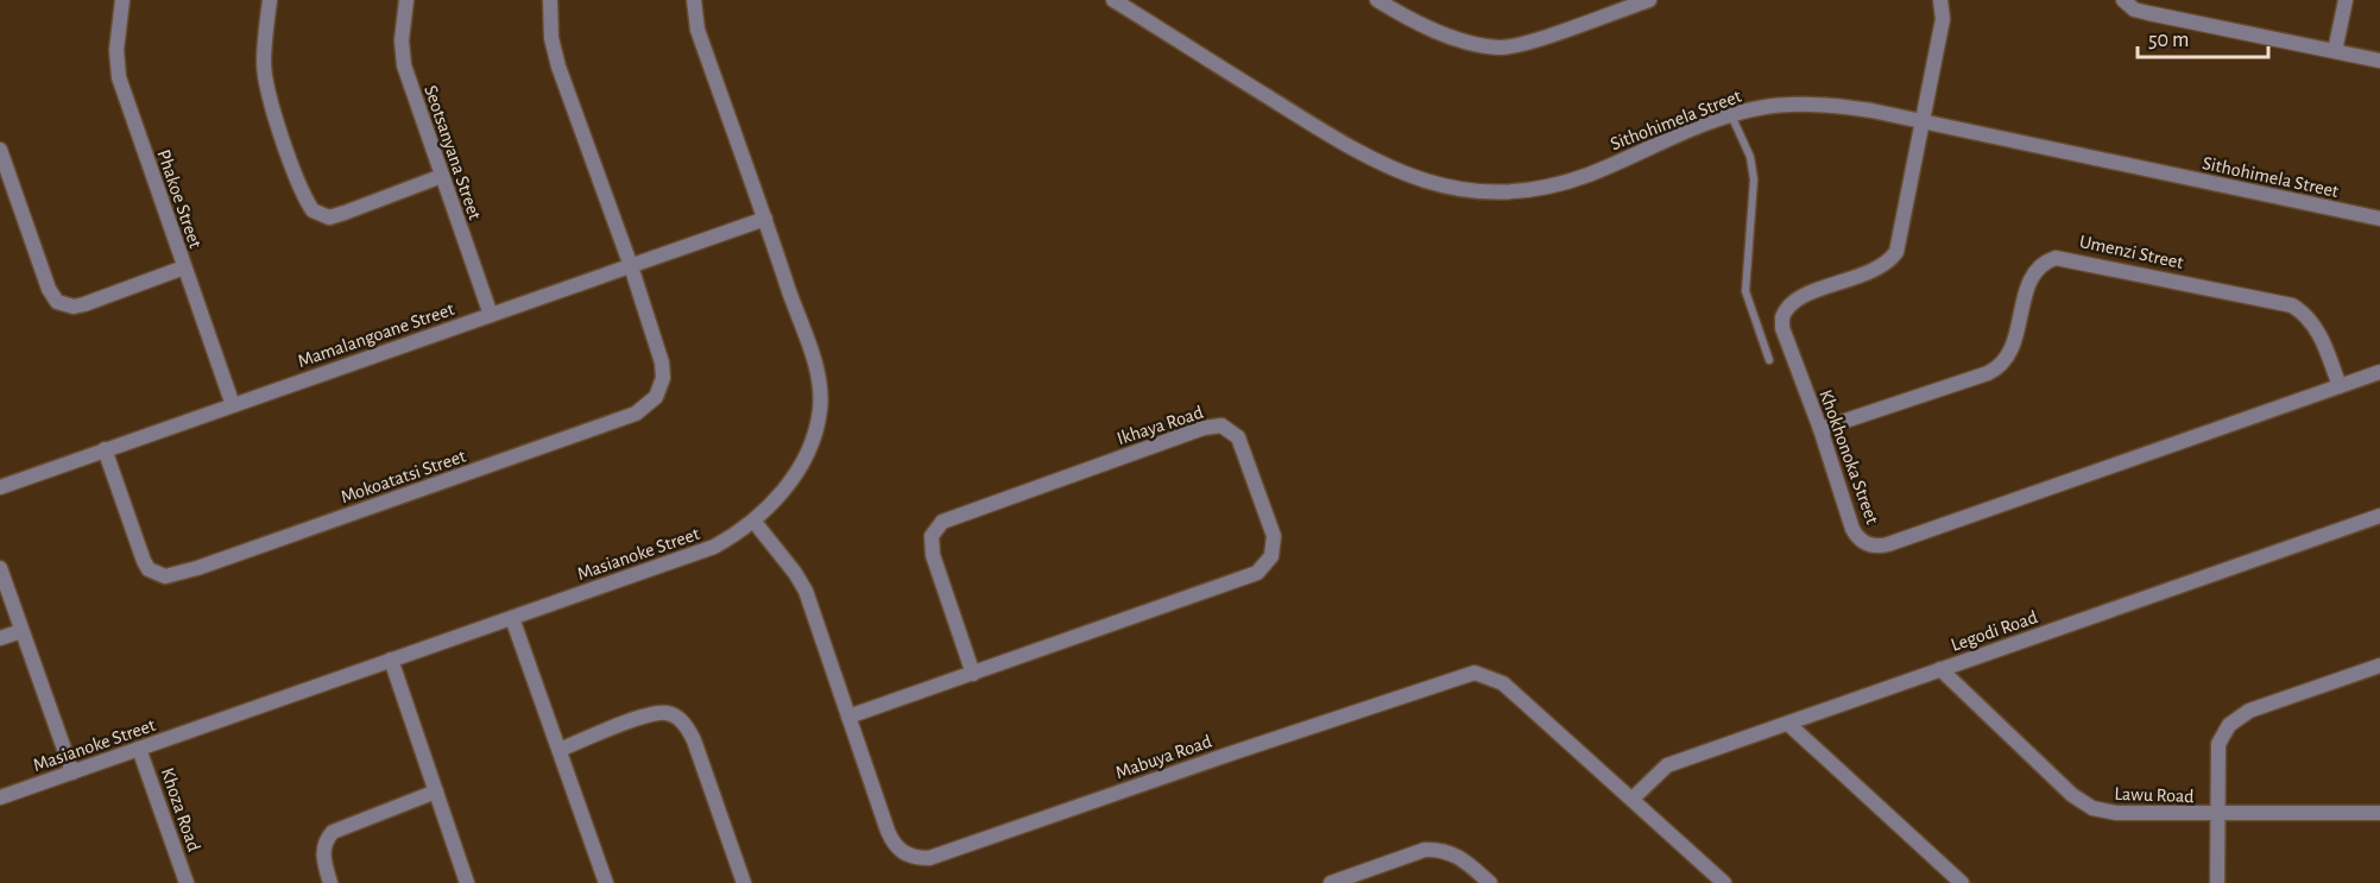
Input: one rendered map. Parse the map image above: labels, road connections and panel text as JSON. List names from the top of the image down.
{
  "streets": {
    "street": [
      "Sithohimela Street",
      "Seotsanyana Street",
      "Phakoe Street",
      "Umenzi Street",
      "Mamalangoane Street",
      "Ikhaya Road",
      "Khokhonoka Street",
      "Mokoatatsi Street",
      "Masianoke Street",
      "Legodi Road",
      "Mabuya Road",
      "Lawu Road",
      "Khoza Road"
    ]
  },
  "crossings": [
    ["Sithohimela Street", "Khokhonoka Street"],
    ["Seotsanyana Street", "Mamalangoane Street"],
    ["Phakoe Street", "Mamalangoane Street"],
    ["Umenzi Street", "Khokhonoka Street"],
    ["Mamalangoane Street", "Mokoatatsi Street"],
    ["Mamalangoane Street", "Masianoke Street"],
    ["Ikhaya Road", "Mabuya Road"],
    ["Masianoke Street", "Mabuya Road"],
    ["Masianoke Street", "Khoza Road"],
    ["Legodi Road", "Mabuya Road"],
    ["Legodi Road", "Lawu Road"]
  ],
  "scale_bar": "50 m"
}
